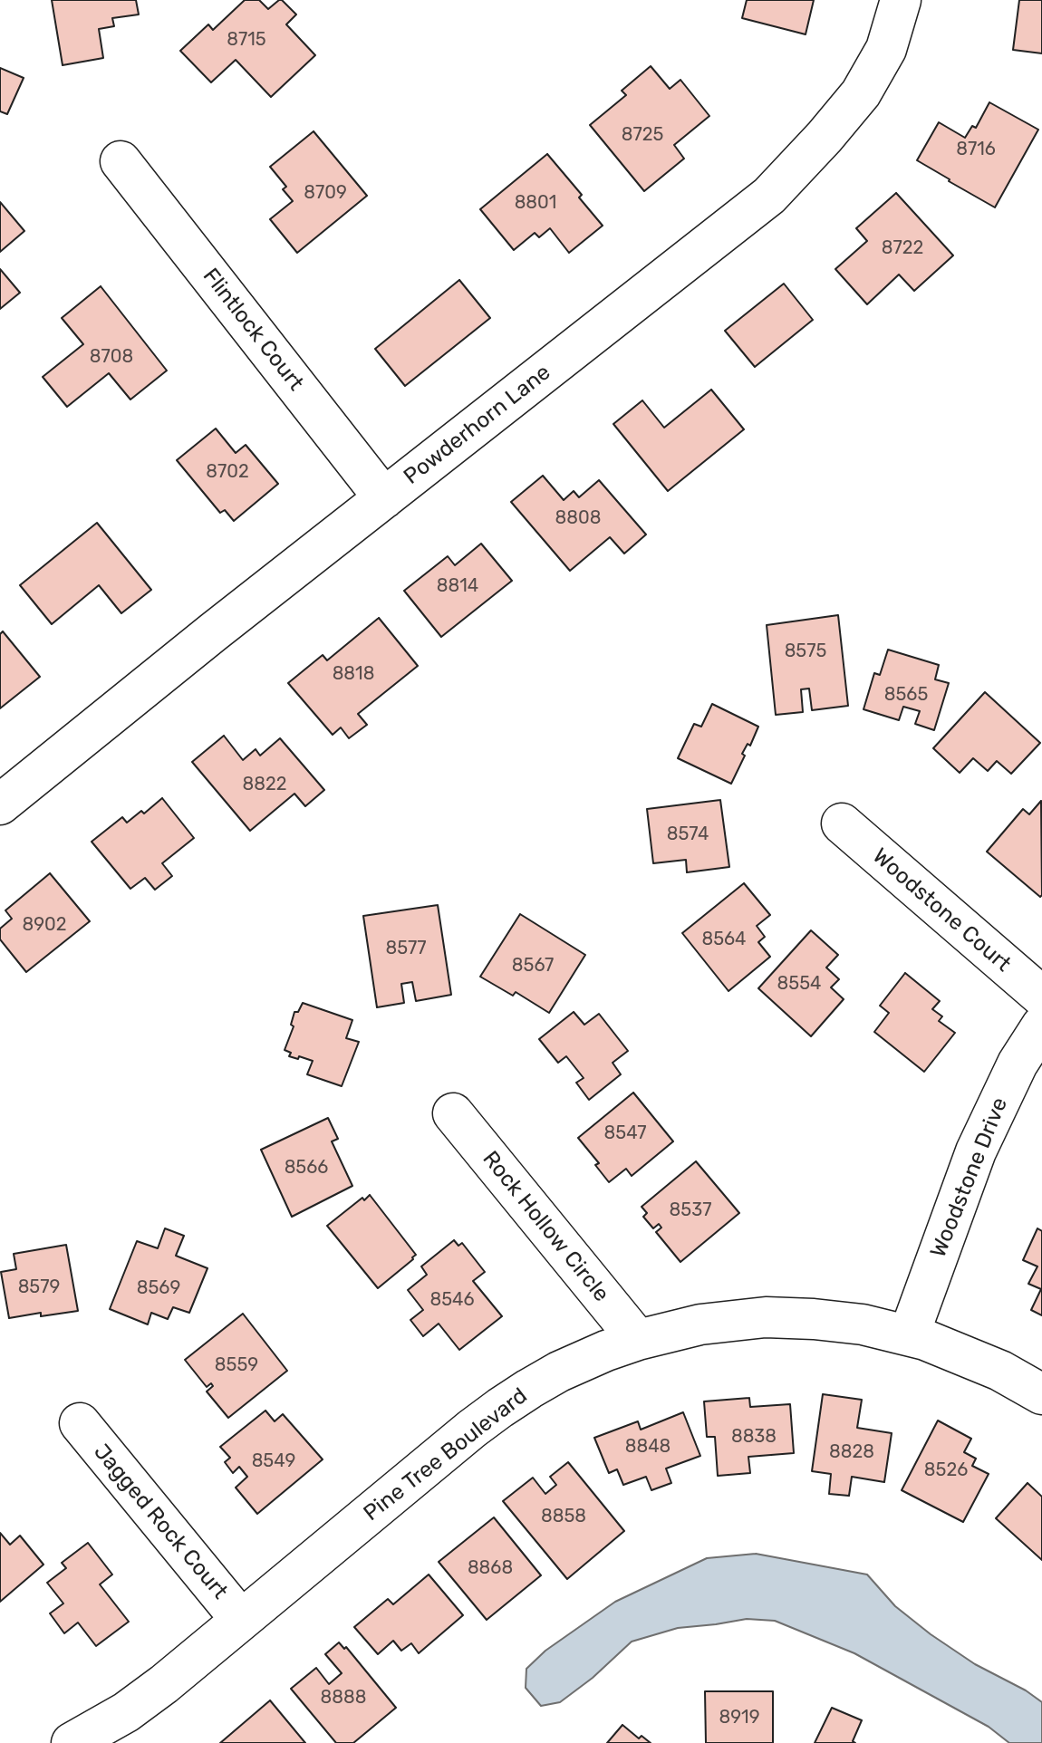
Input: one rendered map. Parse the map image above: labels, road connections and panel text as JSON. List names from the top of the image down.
{
  "streets": {
    "street": [
      "Flintlock Court",
      "Powderhorn Lane",
      "Woodstone Court",
      "Woodstone Drive",
      "Rock Hollow Circle",
      "Pine Tree Boulevard",
      "Jagged Rock Court"
    ]
  },
  "crossings": [
    ["Flintlock Court", "Powderhorn Lane"],
    ["Woodstone Drive", "Pine Tree Boulevard"],
    ["Rock Hollow Circle", "Pine Tree Boulevard"],
    ["Pine Tree Boulevard", "Jagged Rock Court"]
  ],
  "house_numbers": [
    "8715",
    "8725",
    "8716",
    "8709",
    "8801",
    "8722",
    "8708",
    "8702",
    "8808",
    "8814",
    "8575",
    "8818",
    "8565",
    "8822",
    "8574",
    "8902",
    "8564",
    "8577",
    "8567",
    "8554",
    "8547",
    "8566",
    "8537",
    "8579",
    "8569",
    "8546",
    "8559",
    "8838",
    "8848",
    "8828",
    "8549",
    "8526",
    "8858",
    "8868",
    "8888",
    "8919"
  ]
}
